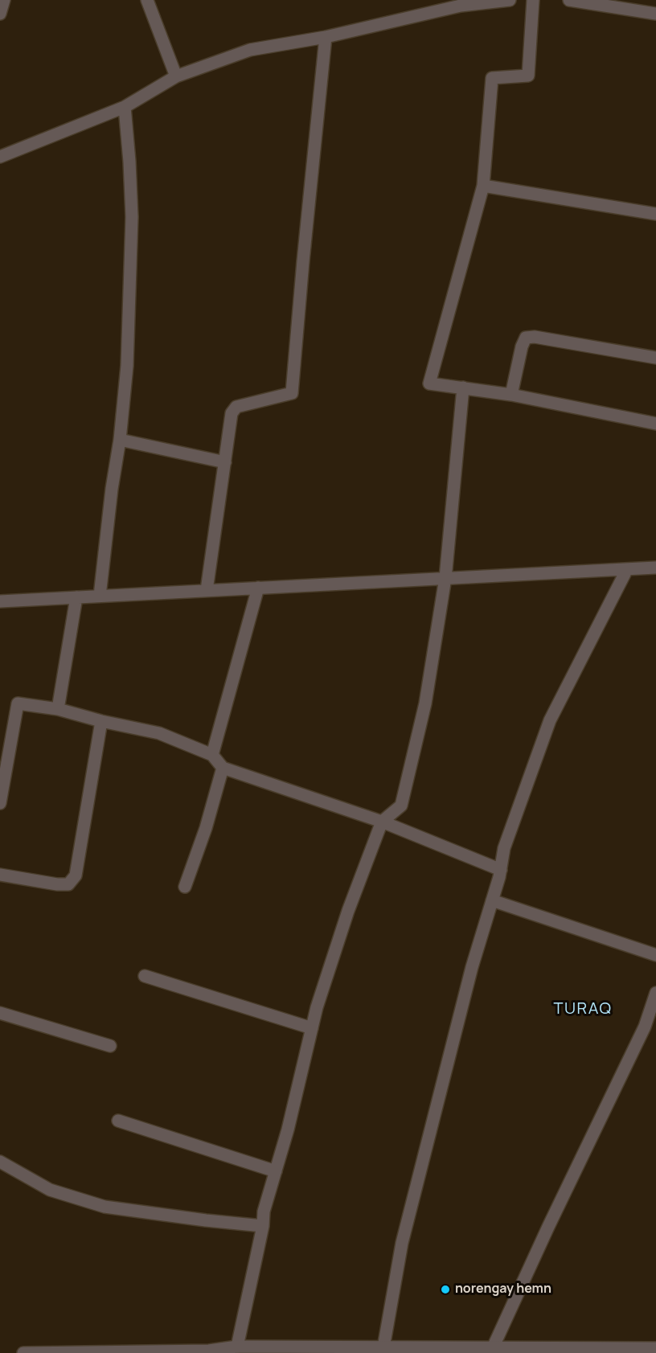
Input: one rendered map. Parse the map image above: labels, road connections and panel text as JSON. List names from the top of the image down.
{
  "districts": ["TURAQ"],
  "places": ["norengay hemn"]
}
